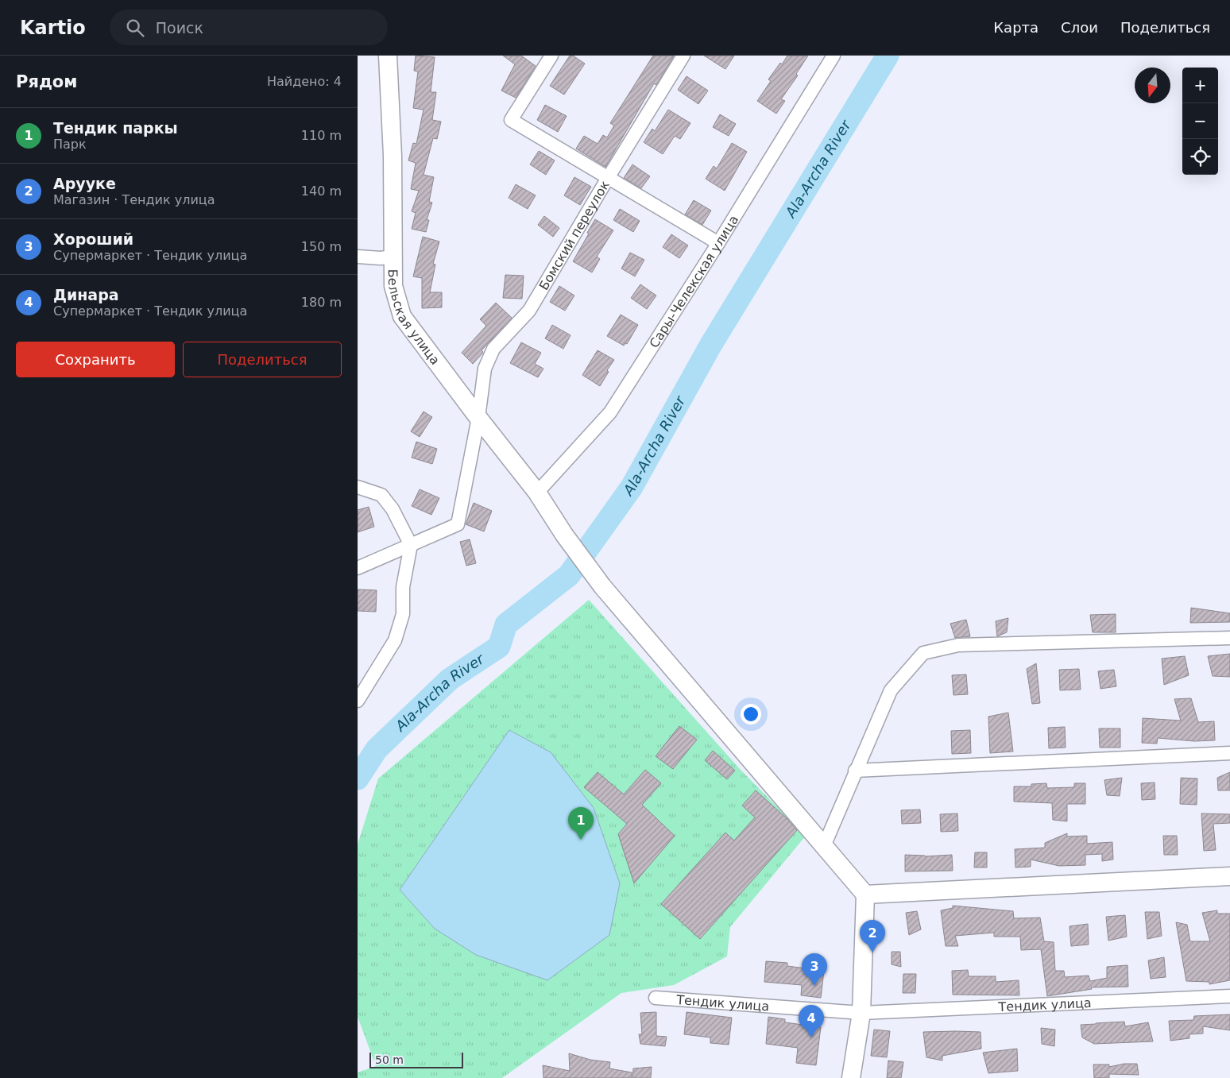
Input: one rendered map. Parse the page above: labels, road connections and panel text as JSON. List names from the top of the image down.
{
  "streets": {
    "street": [
      "Бомский переулок",
      "Сары-Челекская улица",
      "Бельская улица",
      "Тендик улица"
    ]
  },
  "crossings": [
    ["Бомский переулок", "Бельская улица"],
    ["Сары-Челекская улица", "Бельская улица"]
  ],
  "water": ["Ala-Archa River"],
  "scale_bar": "50 m",
  "north": "bottom",
  "page": {
    "header": "Kartio",
    "search": "Поиск",
    "nav": ["Карта", "Слои", "Поделиться"],
    "heading": ["Рядом", "Найдено: 4"],
    "map_buttons": ["+", "−"],
    "list": [
      {
        "mark": "1",
        "name": "Тендик паркы",
        "note": "Парк",
        "value": "110 m"
      },
      {
        "mark": "2",
        "name": "Арууке",
        "note": "Магазин · Тендик улица",
        "value": "140 m"
      },
      {
        "mark": "3",
        "name": "Хороший",
        "note": "Супермаркет · Тендик улица",
        "value": "150 m"
      },
      {
        "mark": "4",
        "name": "Динара",
        "note": "Супермаркет · Тендик улица",
        "value": "180 m"
      }
    ],
    "buttons": ["Сохранить", "Поделиться"],
    "pins": [
      "1",
      "2",
      "3",
      "4"
    ],
    "scale": "50 m"
  }
}
